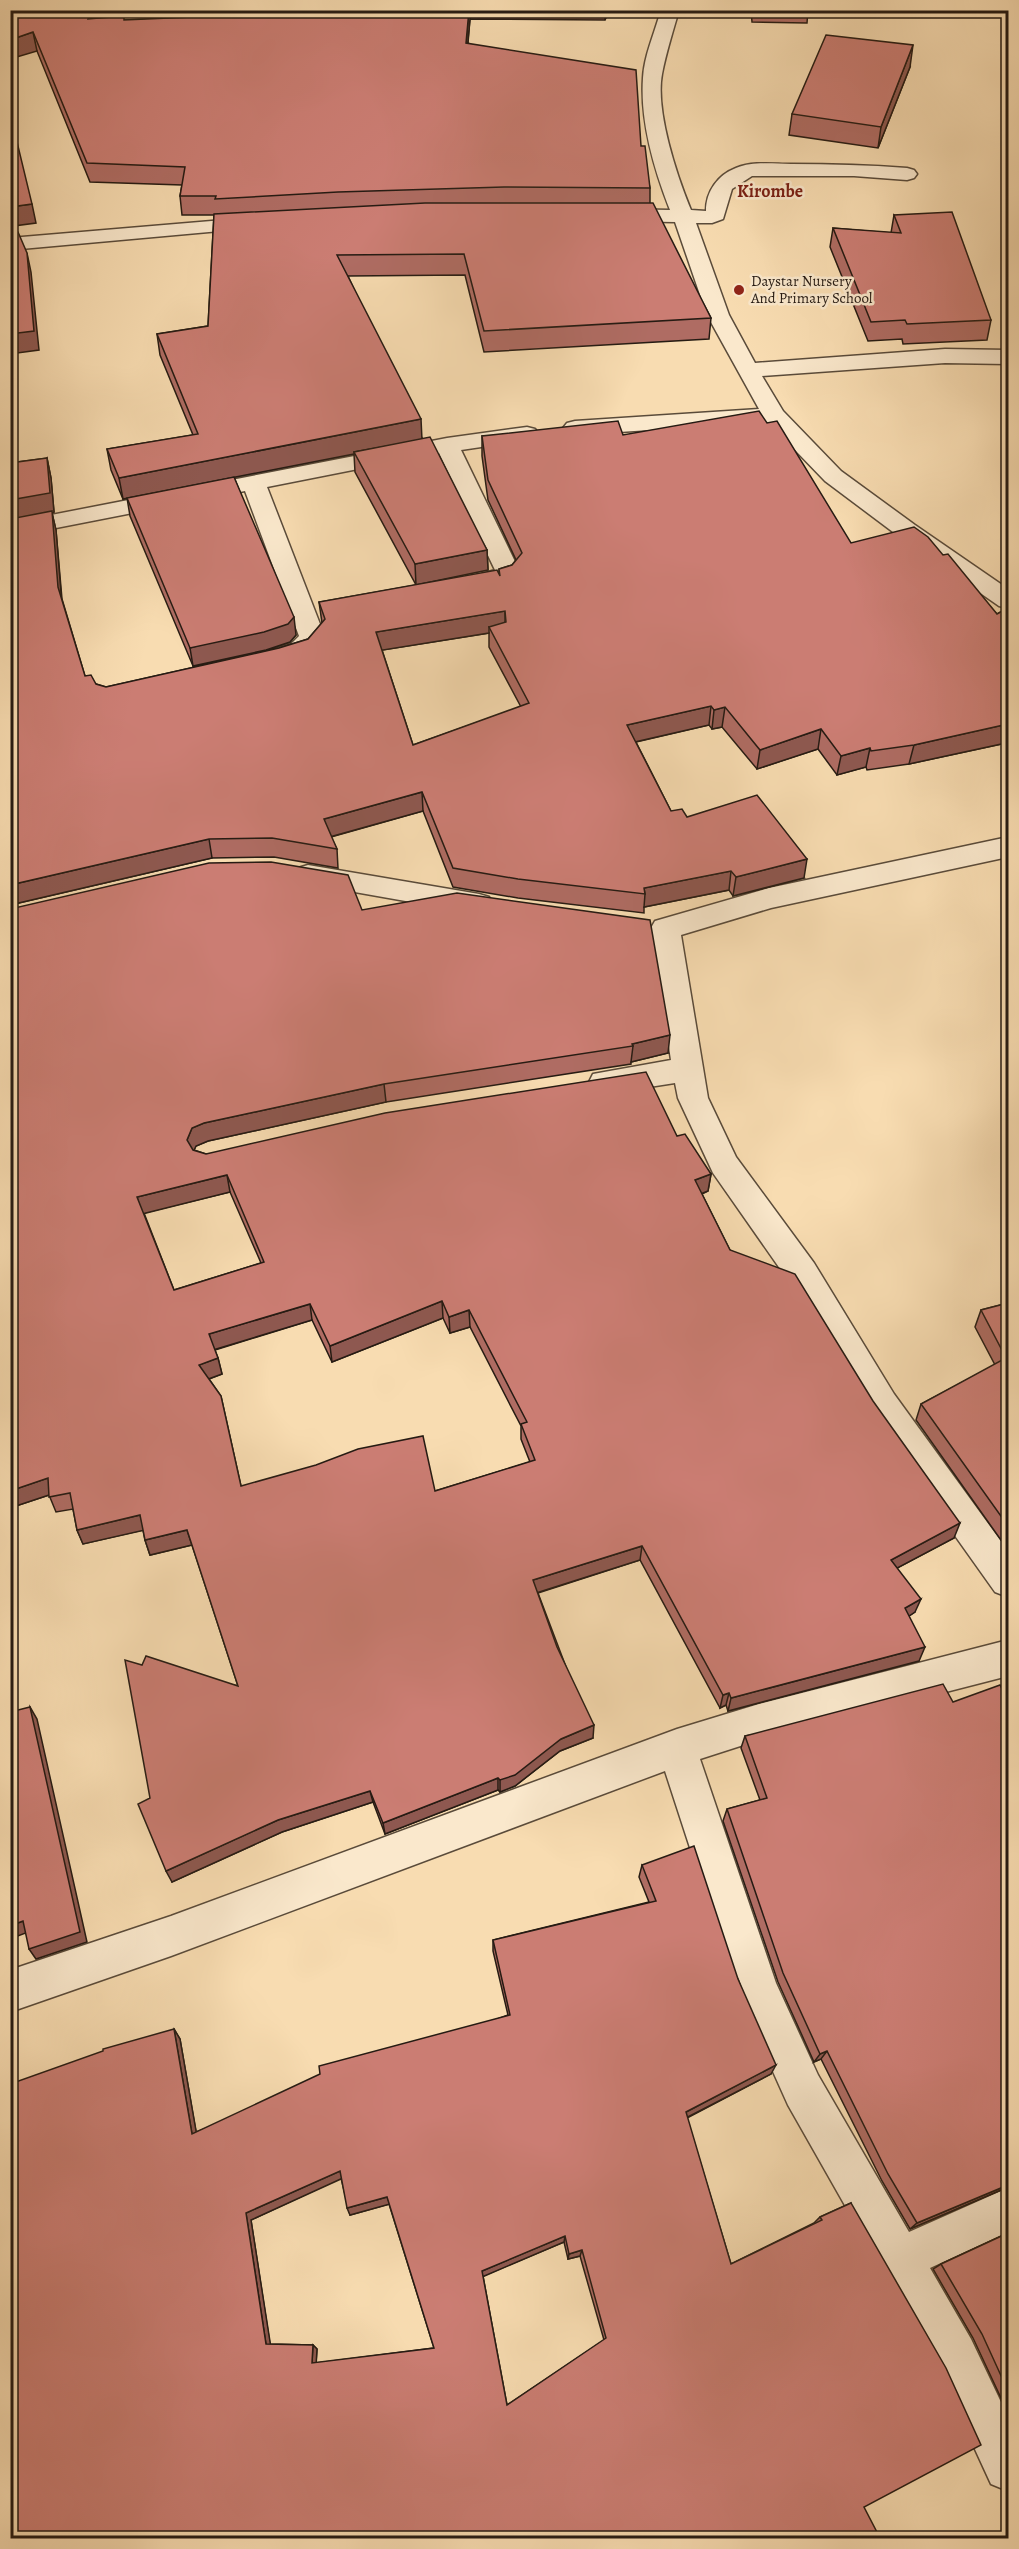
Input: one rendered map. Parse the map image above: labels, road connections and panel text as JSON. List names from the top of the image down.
{
  "districts": ["Kirombe"],
  "places": ["Daystar Nursery And Primary School"]
}
